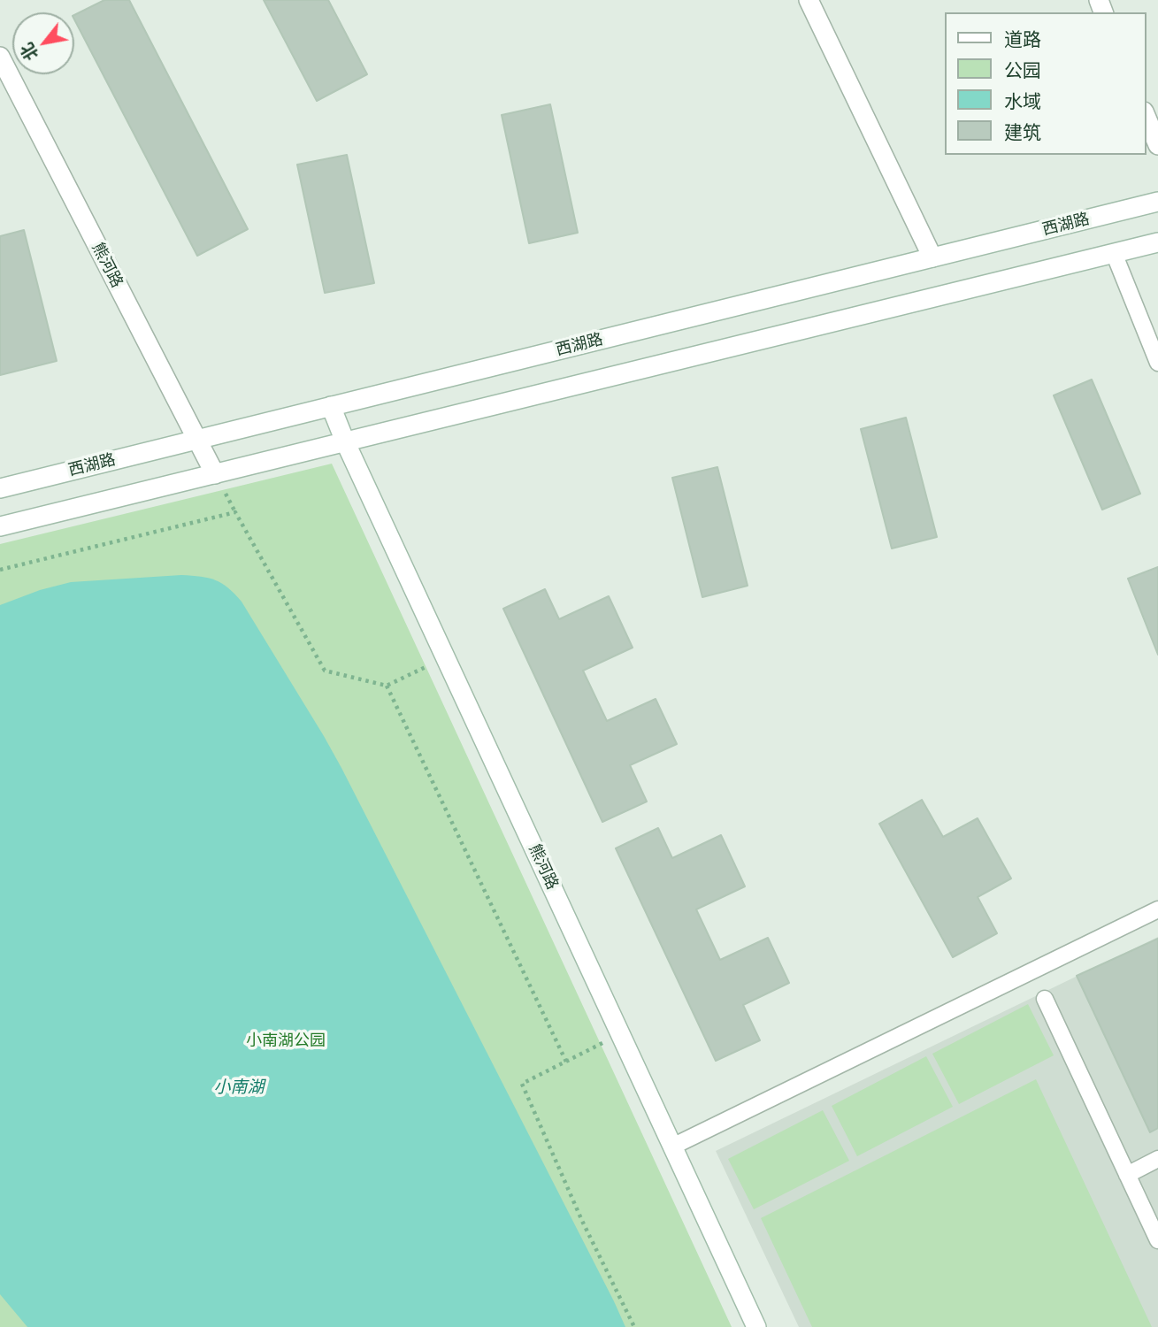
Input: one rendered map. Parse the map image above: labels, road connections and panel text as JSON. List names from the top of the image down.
{
  "streets": {
    "main road": ["西湖路", "熊河路"]
  },
  "crossings": [
    ["西湖路", "熊河路"]
  ],
  "water": ["小南湖"],
  "parks": ["小南湖公园"],
  "legend": [
    "道路",
    "公园",
    "水域",
    "建筑"
  ],
  "north": "bottom left"
}
